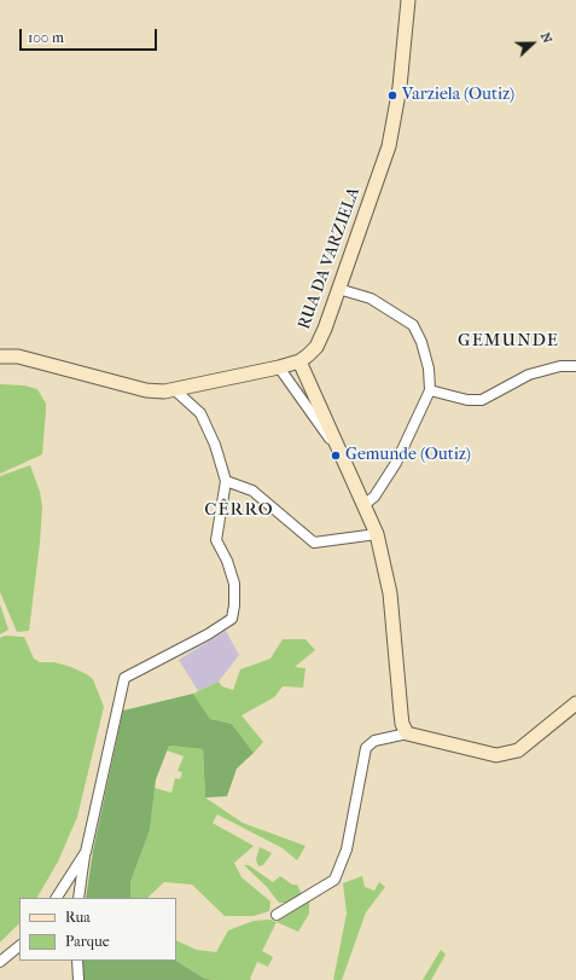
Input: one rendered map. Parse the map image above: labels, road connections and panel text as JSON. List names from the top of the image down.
{
  "streets": {
    "main road": ["RUA DA VARZIELA"]
  },
  "districts": ["GEMUNDE", "CÊRRO"],
  "places": ["Varziela (Outiz)", "Gemunde (Outiz)"],
  "legend": ["Rua", "Parque"],
  "scale_bar": "100 m",
  "north": "right"
}
